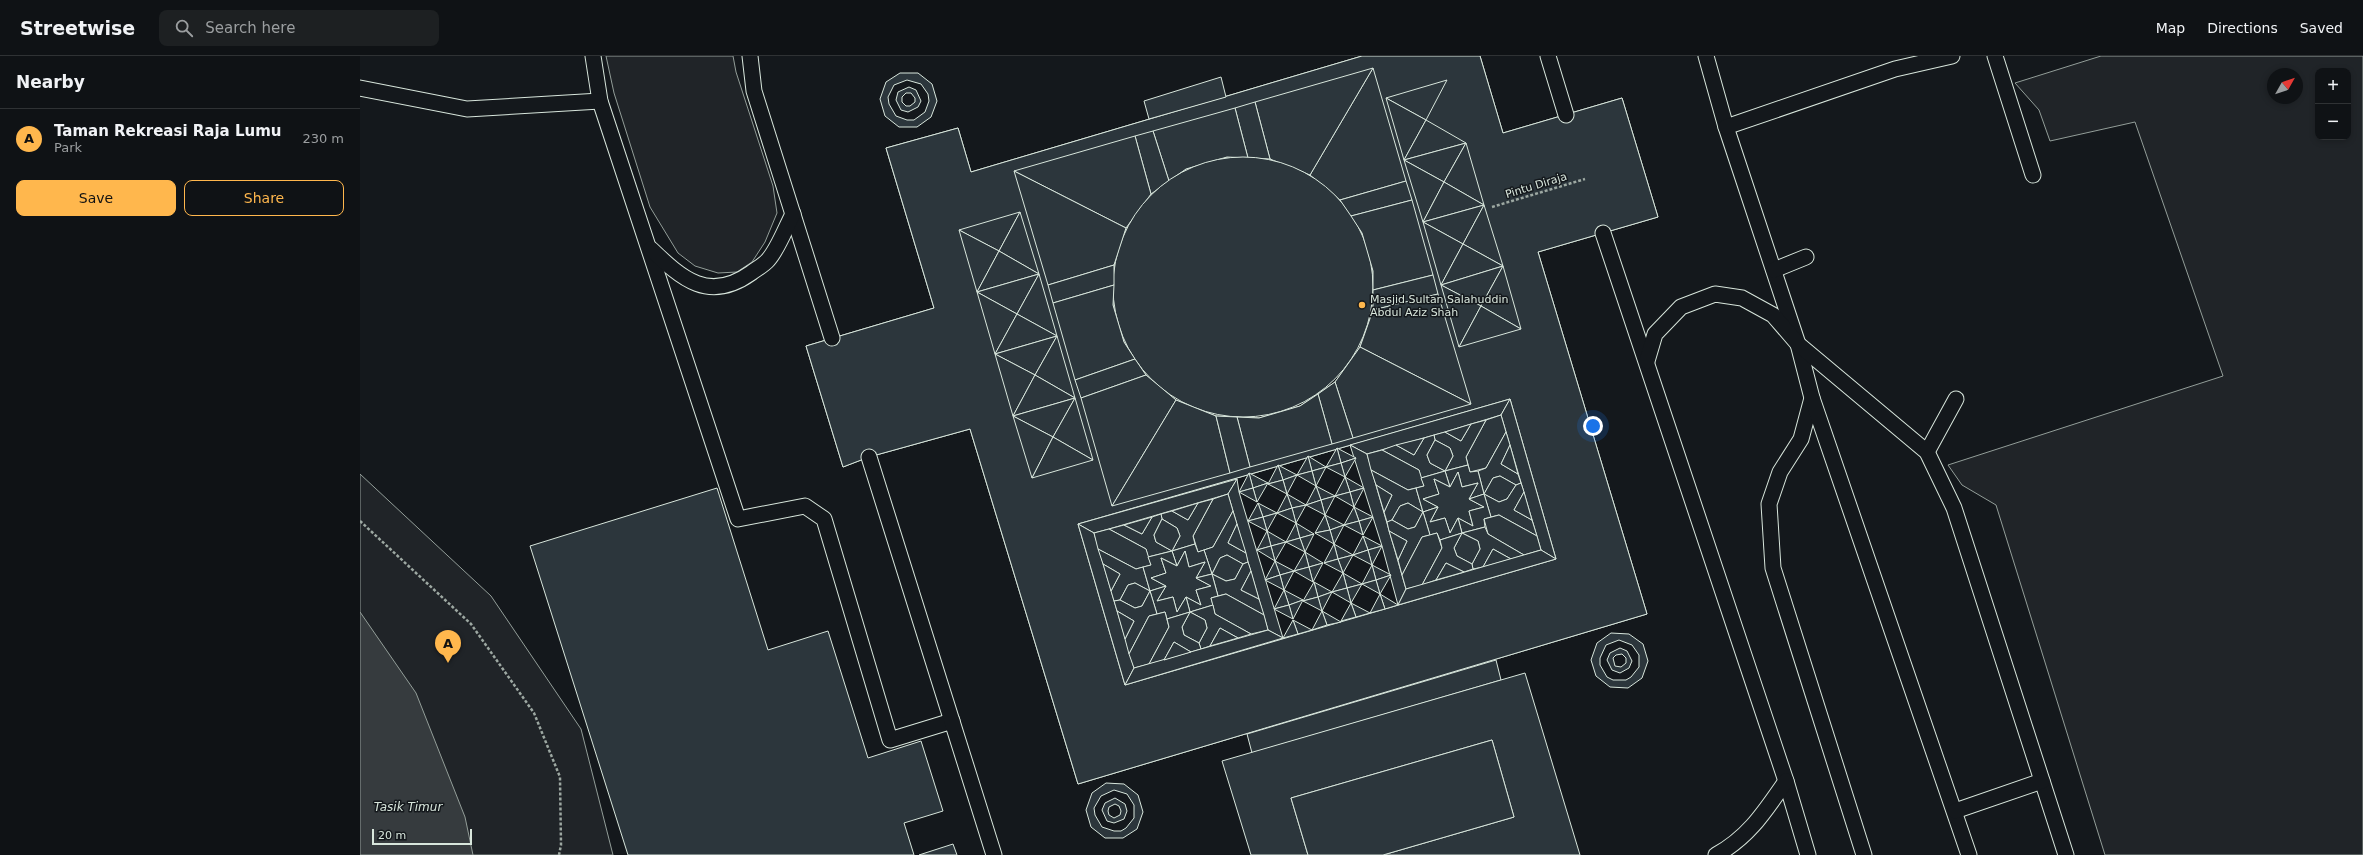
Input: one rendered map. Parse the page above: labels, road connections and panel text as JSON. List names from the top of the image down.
{
  "streets": {
    "path": ["Pintu Diraja"]
  },
  "water": ["Tasik Timur"],
  "places": ["Masjid Sultan Salahuddin Abdul Aziz Shah"],
  "scale_bar": "20 m",
  "north": "top right",
  "page": {
    "header": "Streetwise",
    "search": "Search here",
    "nav": ["Map", "Directions", "Saved"],
    "heading": "Nearby",
    "map_buttons": ["+", "−"],
    "list": [
      {
        "mark": "A",
        "name": "Taman Rekreasi Raja Lumu",
        "note": "Park",
        "value": "230 m"
      }
    ],
    "buttons": ["Save", "Share"],
    "pins": "A",
    "scale": "20 m"
  }
}
